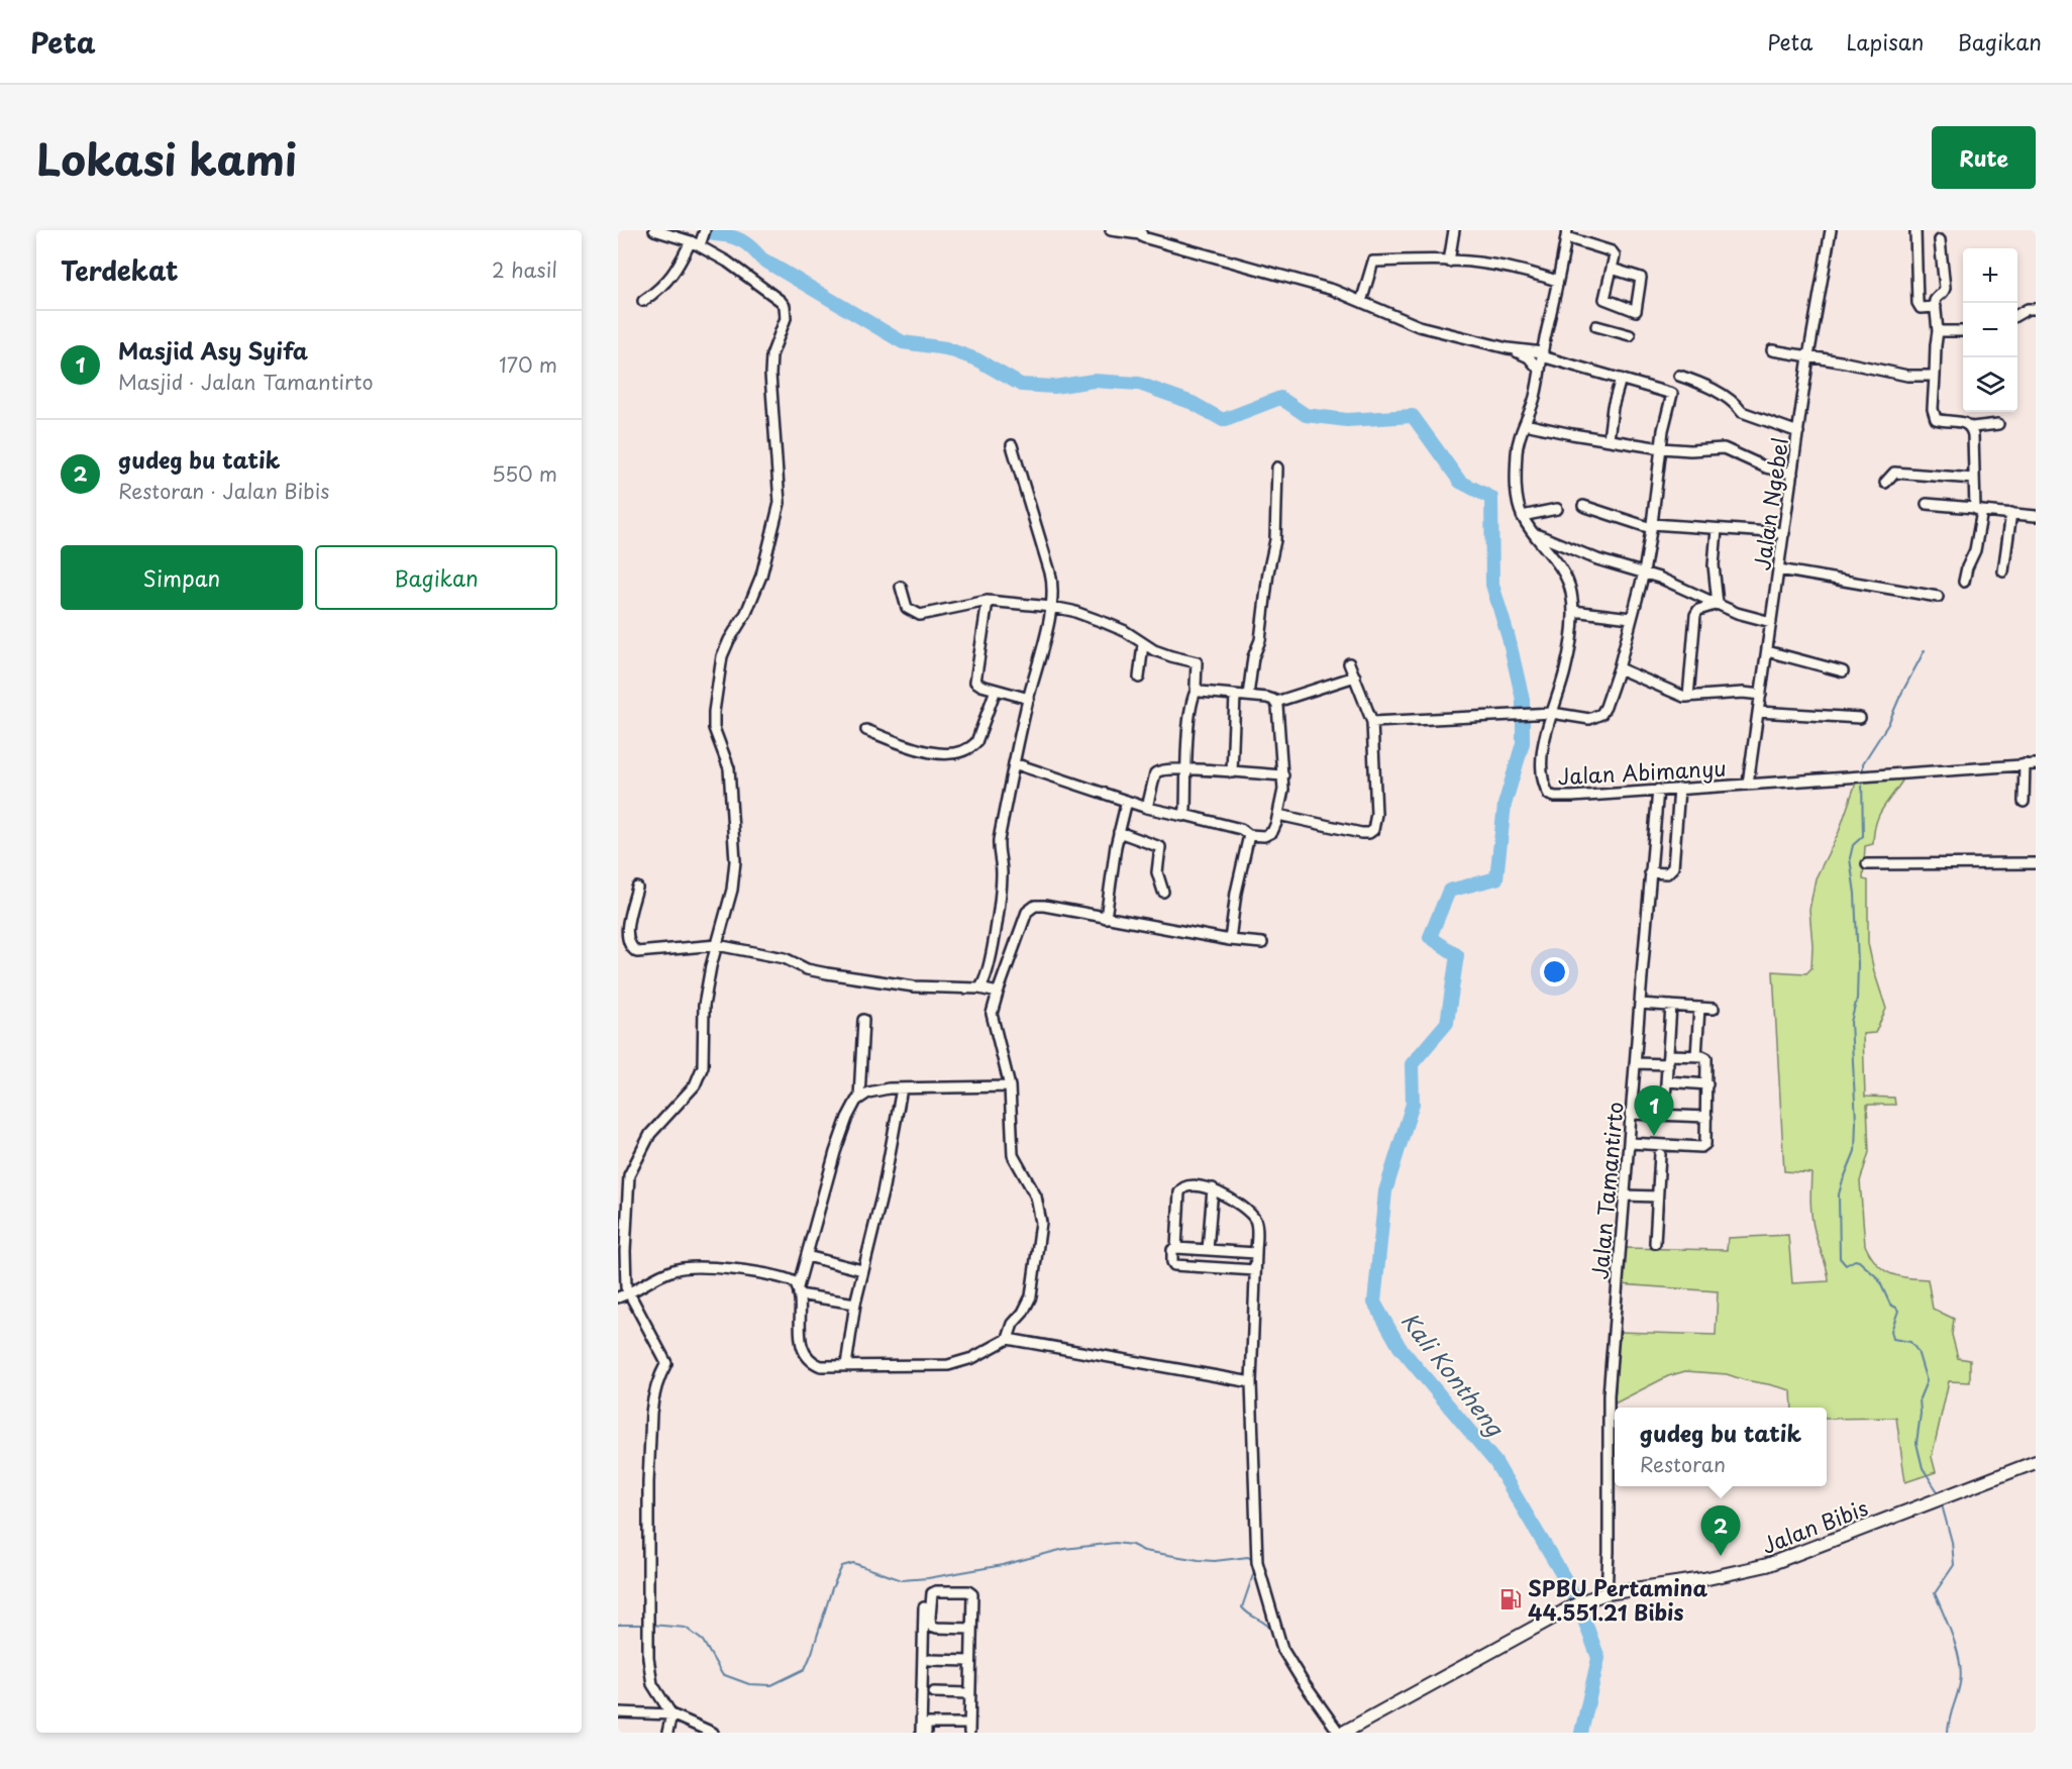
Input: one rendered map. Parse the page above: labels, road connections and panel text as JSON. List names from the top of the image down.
{
  "streets": {
    "main road": ["Jalan Bibis"],
    "street": ["Jalan Ngebel", "Jalan Abimanyu", "Jalan Tamantirto"]
  },
  "crossings": [
    ["Jalan Ngebel", "Jalan Abimanyu"],
    ["Jalan Abimanyu", "Jalan Tamantirto"],
    ["Jalan Tamantirto", "Jalan Bibis"]
  ],
  "water": ["Kali Kontheng"],
  "places": {
    "fuel station": ["SPBU Pertamina 44.551.21 Bibis"]
  },
  "page": {
    "header": "Peta",
    "nav": ["Peta", "Lapisan", "Bagikan"],
    "title": "Lokasi kami",
    "buttons": [
      "Rute",
      ["Simpan", "Bagikan"]
    ],
    "heading": ["Terdekat", "2 hasil"],
    "map_buttons": ["+", "−"],
    "list": [
      {
        "mark": "1",
        "name": "Masjid Asy Syifa",
        "note": "Masjid · Jalan Tamantirto",
        "value": "170 m"
      },
      {
        "mark": "2",
        "name": "gudeg bu tatik",
        "note": "Restoran · Jalan Bibis",
        "value": "550 m"
      }
    ],
    "pins": ["1", "2"],
    "popup": ["gudeg bu tatik", "Restoran"]
  }
}
